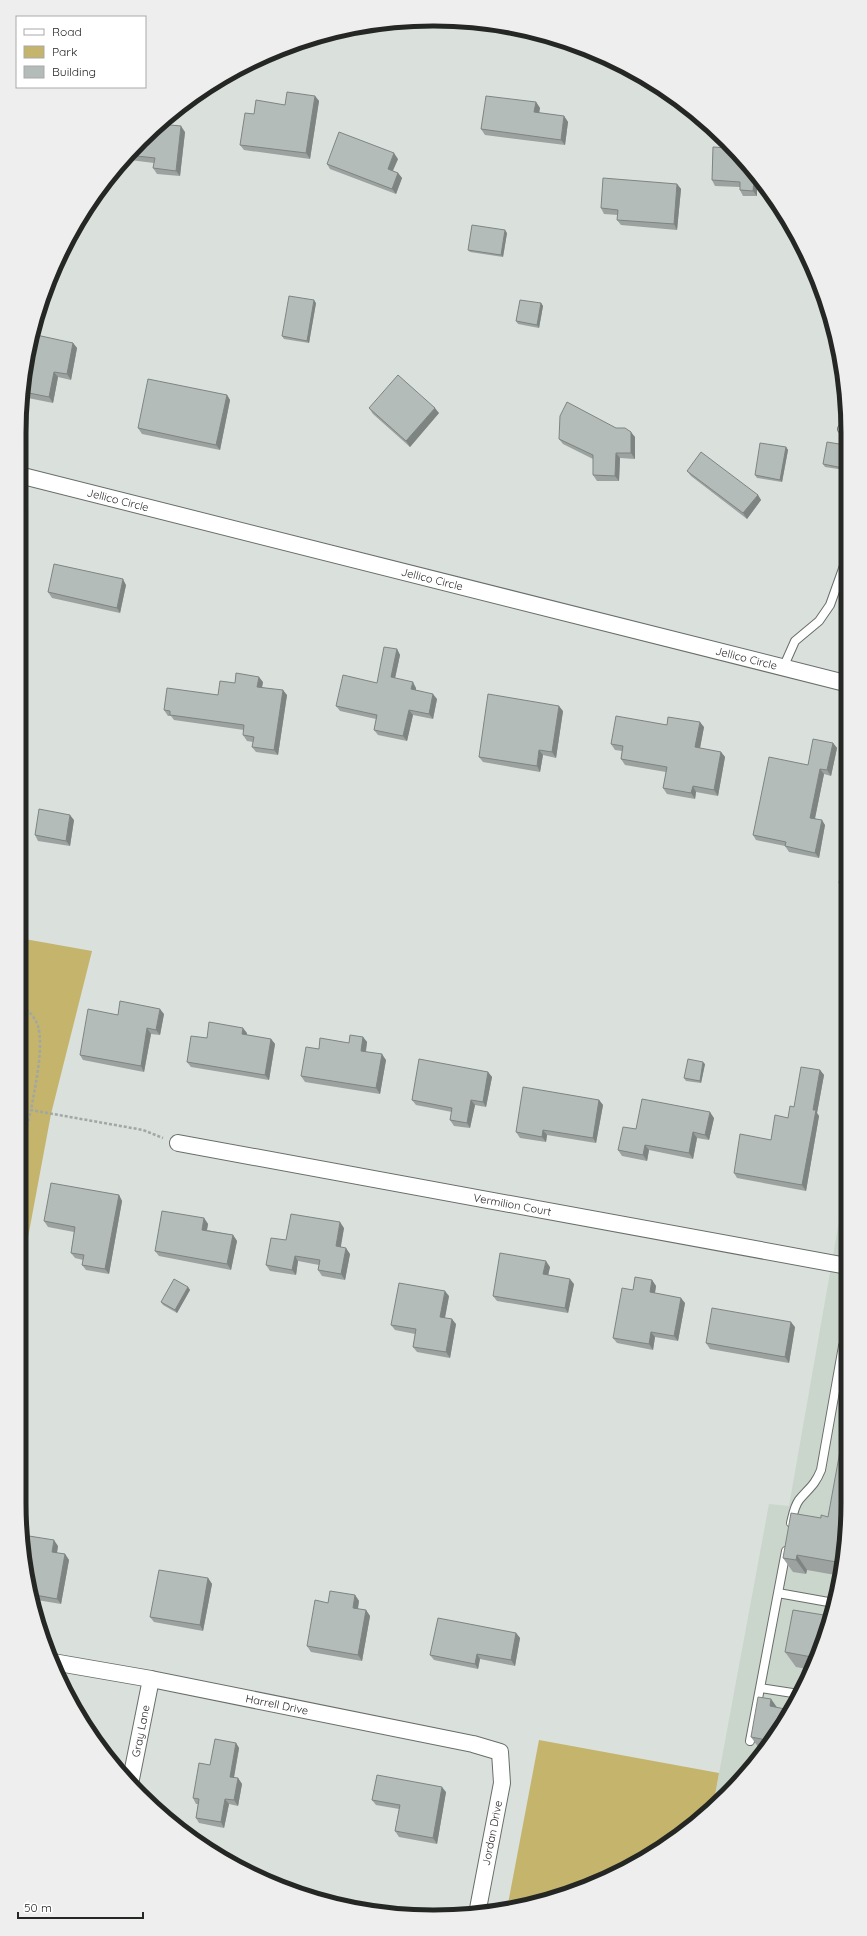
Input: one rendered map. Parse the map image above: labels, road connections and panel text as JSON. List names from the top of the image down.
{
  "streets": {
    "street": [
      "Jellico Circle",
      "Vermilion Court",
      "Harrell Drive",
      "Gray Lane",
      "Jordan Drive"
    ]
  },
  "crossings": [
    ["Harrell Drive", "Gray Lane"],
    ["Harrell Drive", "Jordan Drive"]
  ],
  "legend": ["Road", "Park", "Building"],
  "scale_bar": "50 m"
}
